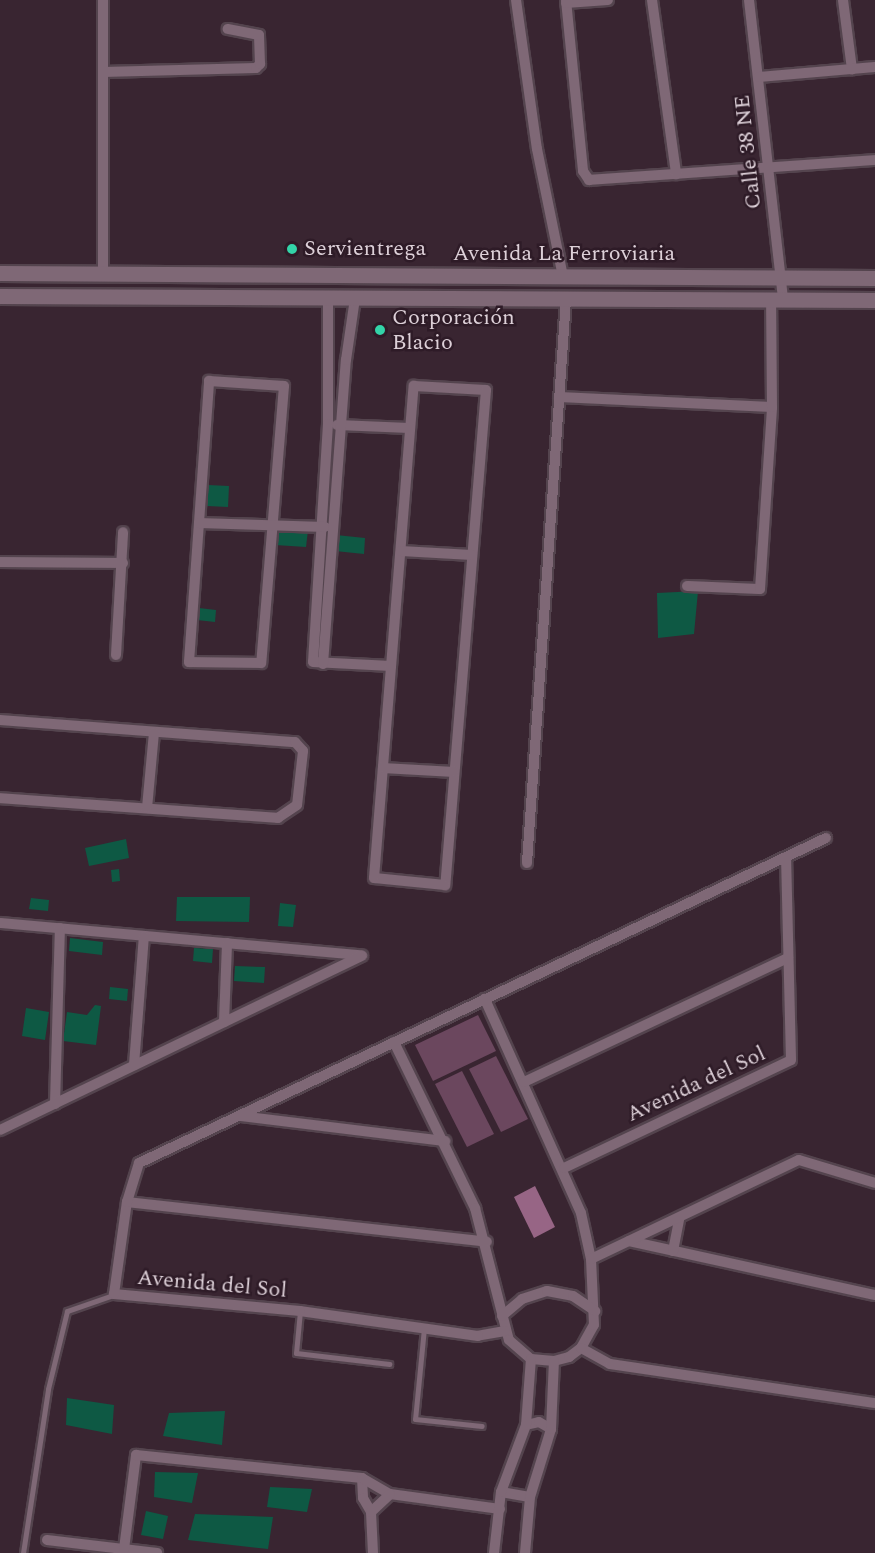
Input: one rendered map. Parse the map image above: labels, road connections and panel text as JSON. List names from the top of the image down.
{
  "streets": {
    "main road": ["Avenida La Ferroviaria"],
    "street": ["Calle 38 NE", "Avenida del Sol"]
  },
  "crossings": [
    ["Calle 38 NE", "Avenida La Ferroviaria"]
  ],
  "places": ["Servientrega", "Corporación Blacio"]
}
